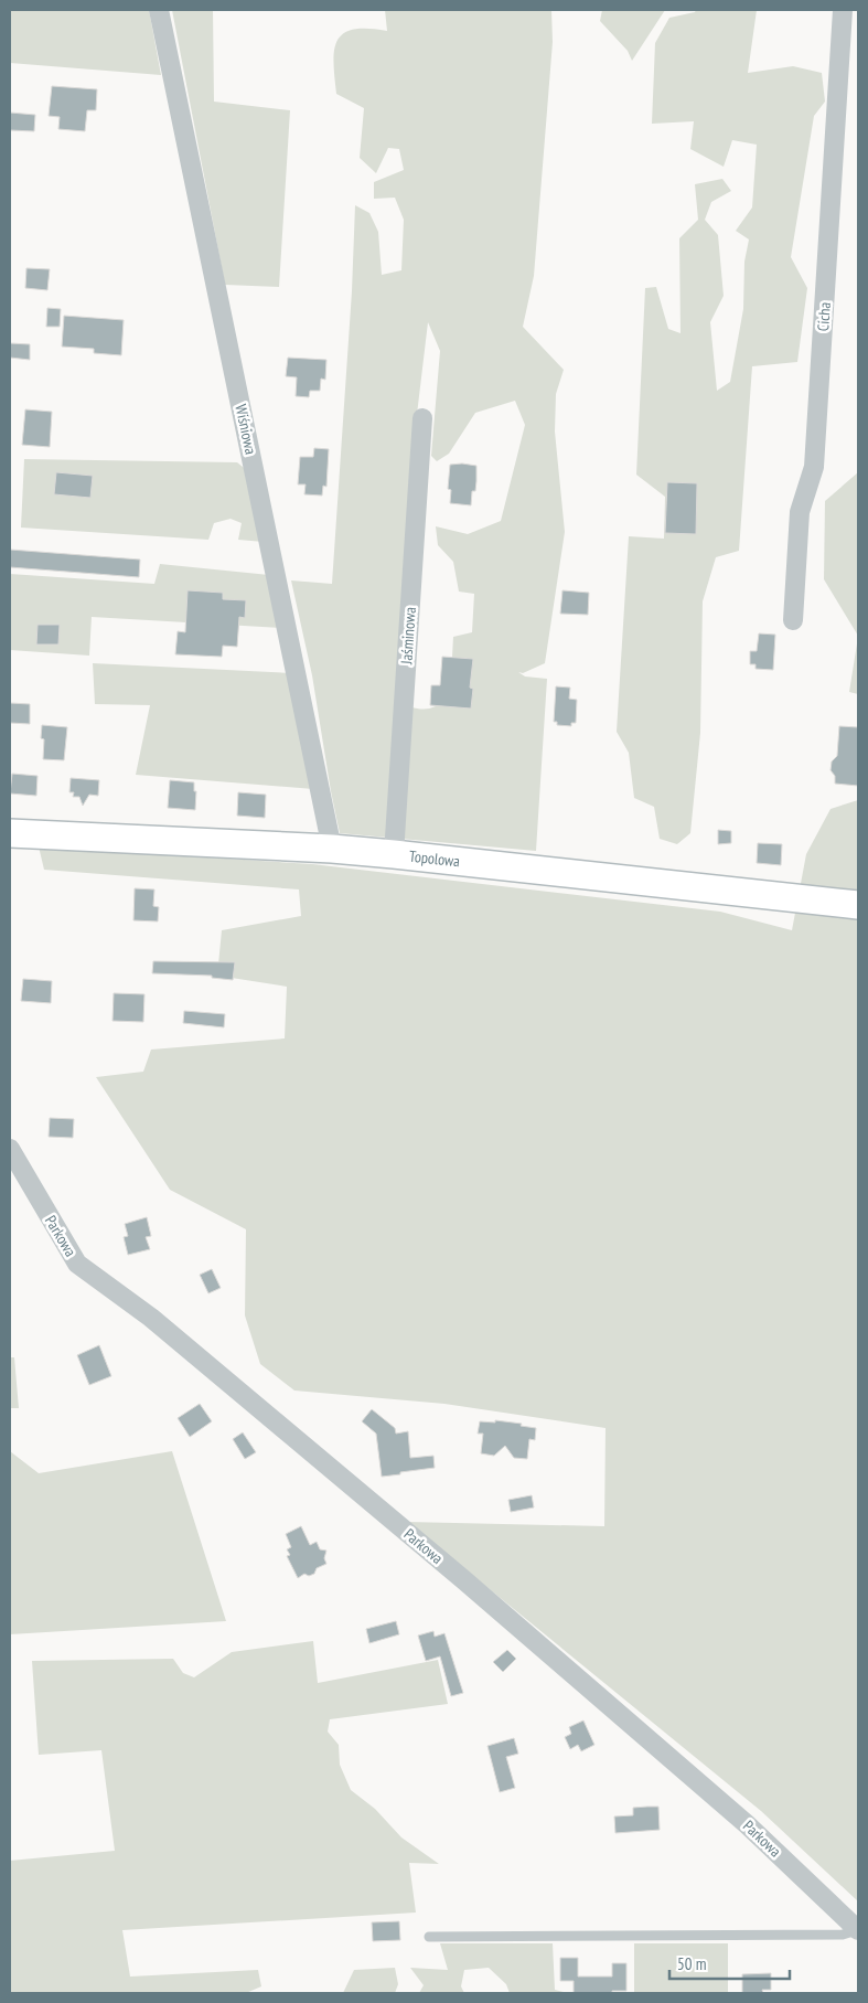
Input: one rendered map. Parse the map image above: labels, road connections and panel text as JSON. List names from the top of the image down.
{
  "streets": {
    "street": [
      "Cicha",
      "Wiśniowa",
      "Jaśminowa",
      "Topolowa",
      "Parkowa"
    ]
  },
  "crossings": [
    ["Wiśniowa", "Topolowa"],
    ["Jaśminowa", "Topolowa"]
  ],
  "scale_bar": "50 m"
}
